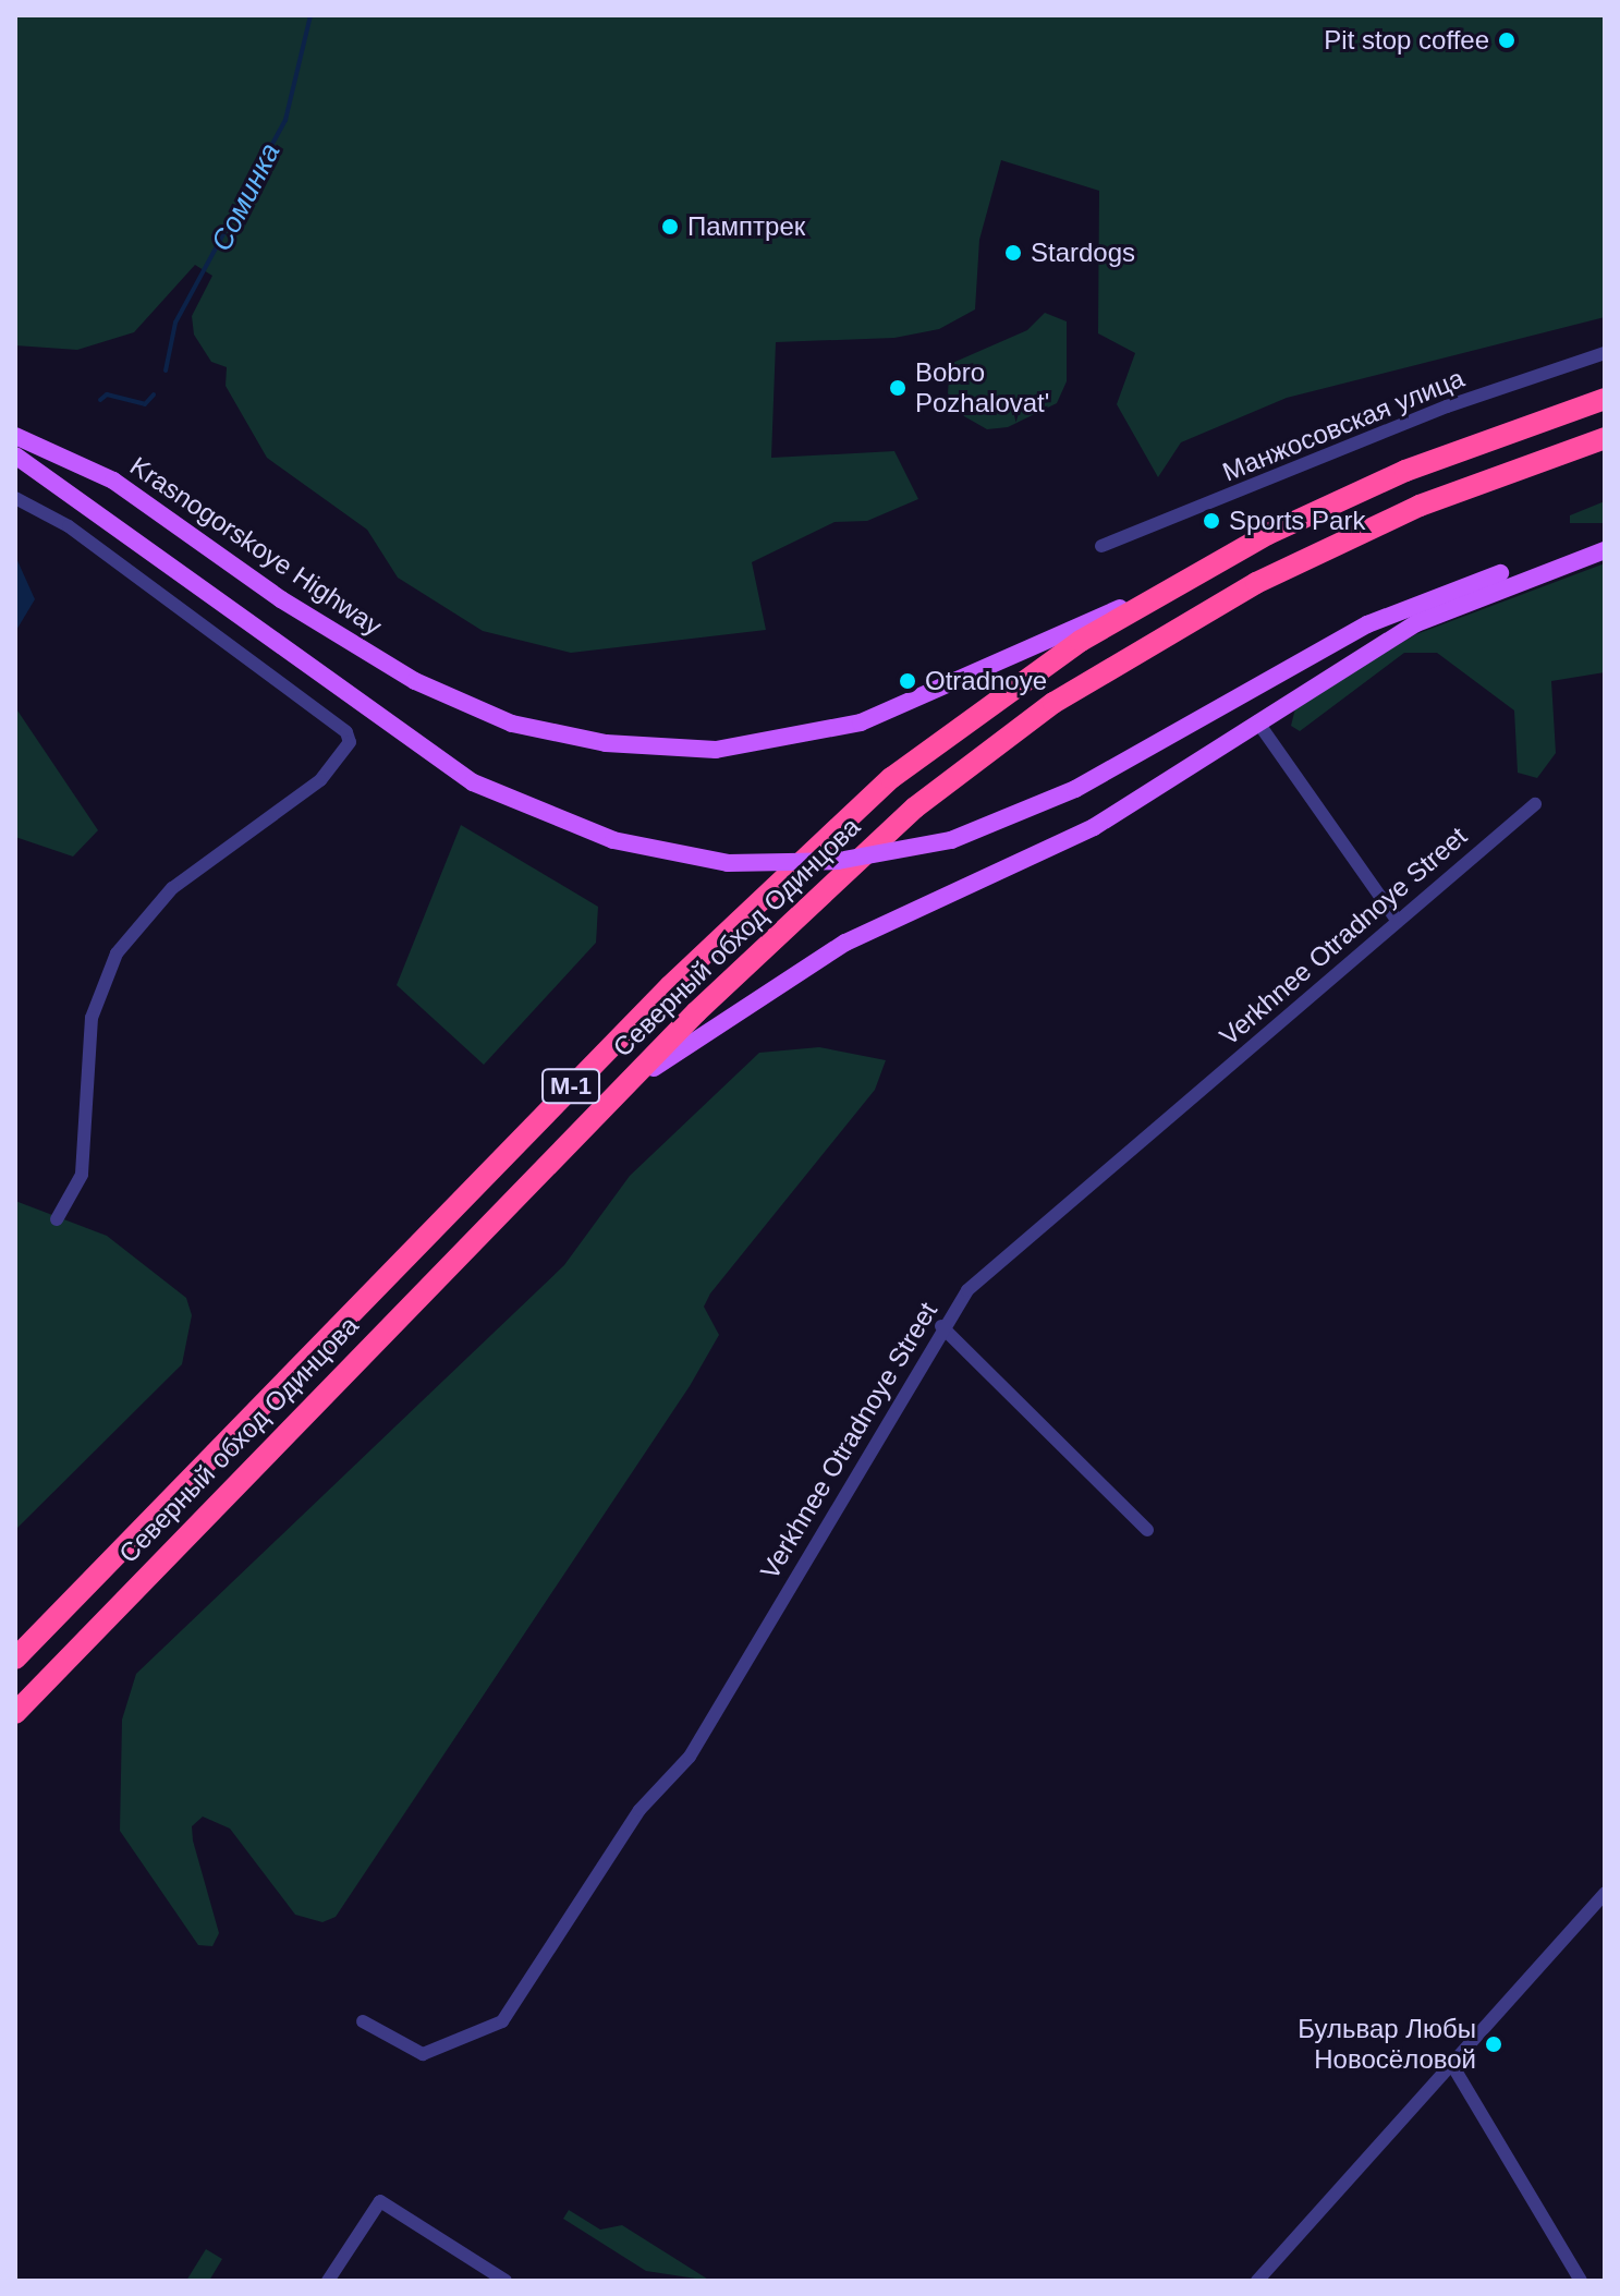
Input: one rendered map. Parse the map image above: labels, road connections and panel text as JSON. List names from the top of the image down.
{
  "streets": {
    "highway": ["Северный обход Одинцова", "М-1"],
    "main road": ["Krasnogorskoye Highway"],
    "street": ["Манжосовская улица", "Verkhnee Otradnoye Street"]
  },
  "crossings": [
    ["Krasnogorskoye Highway", "Северный обход Одинцова"]
  ],
  "water": ["Соминка"],
  "places": [
    "Pit stop coffee",
    "Памптрек",
    "Stardogs",
    "Bobro Pozhalovat'",
    "Sports Park",
    "Otradnoye",
    "Бульвар Любы Новосёловой"
  ]
}
